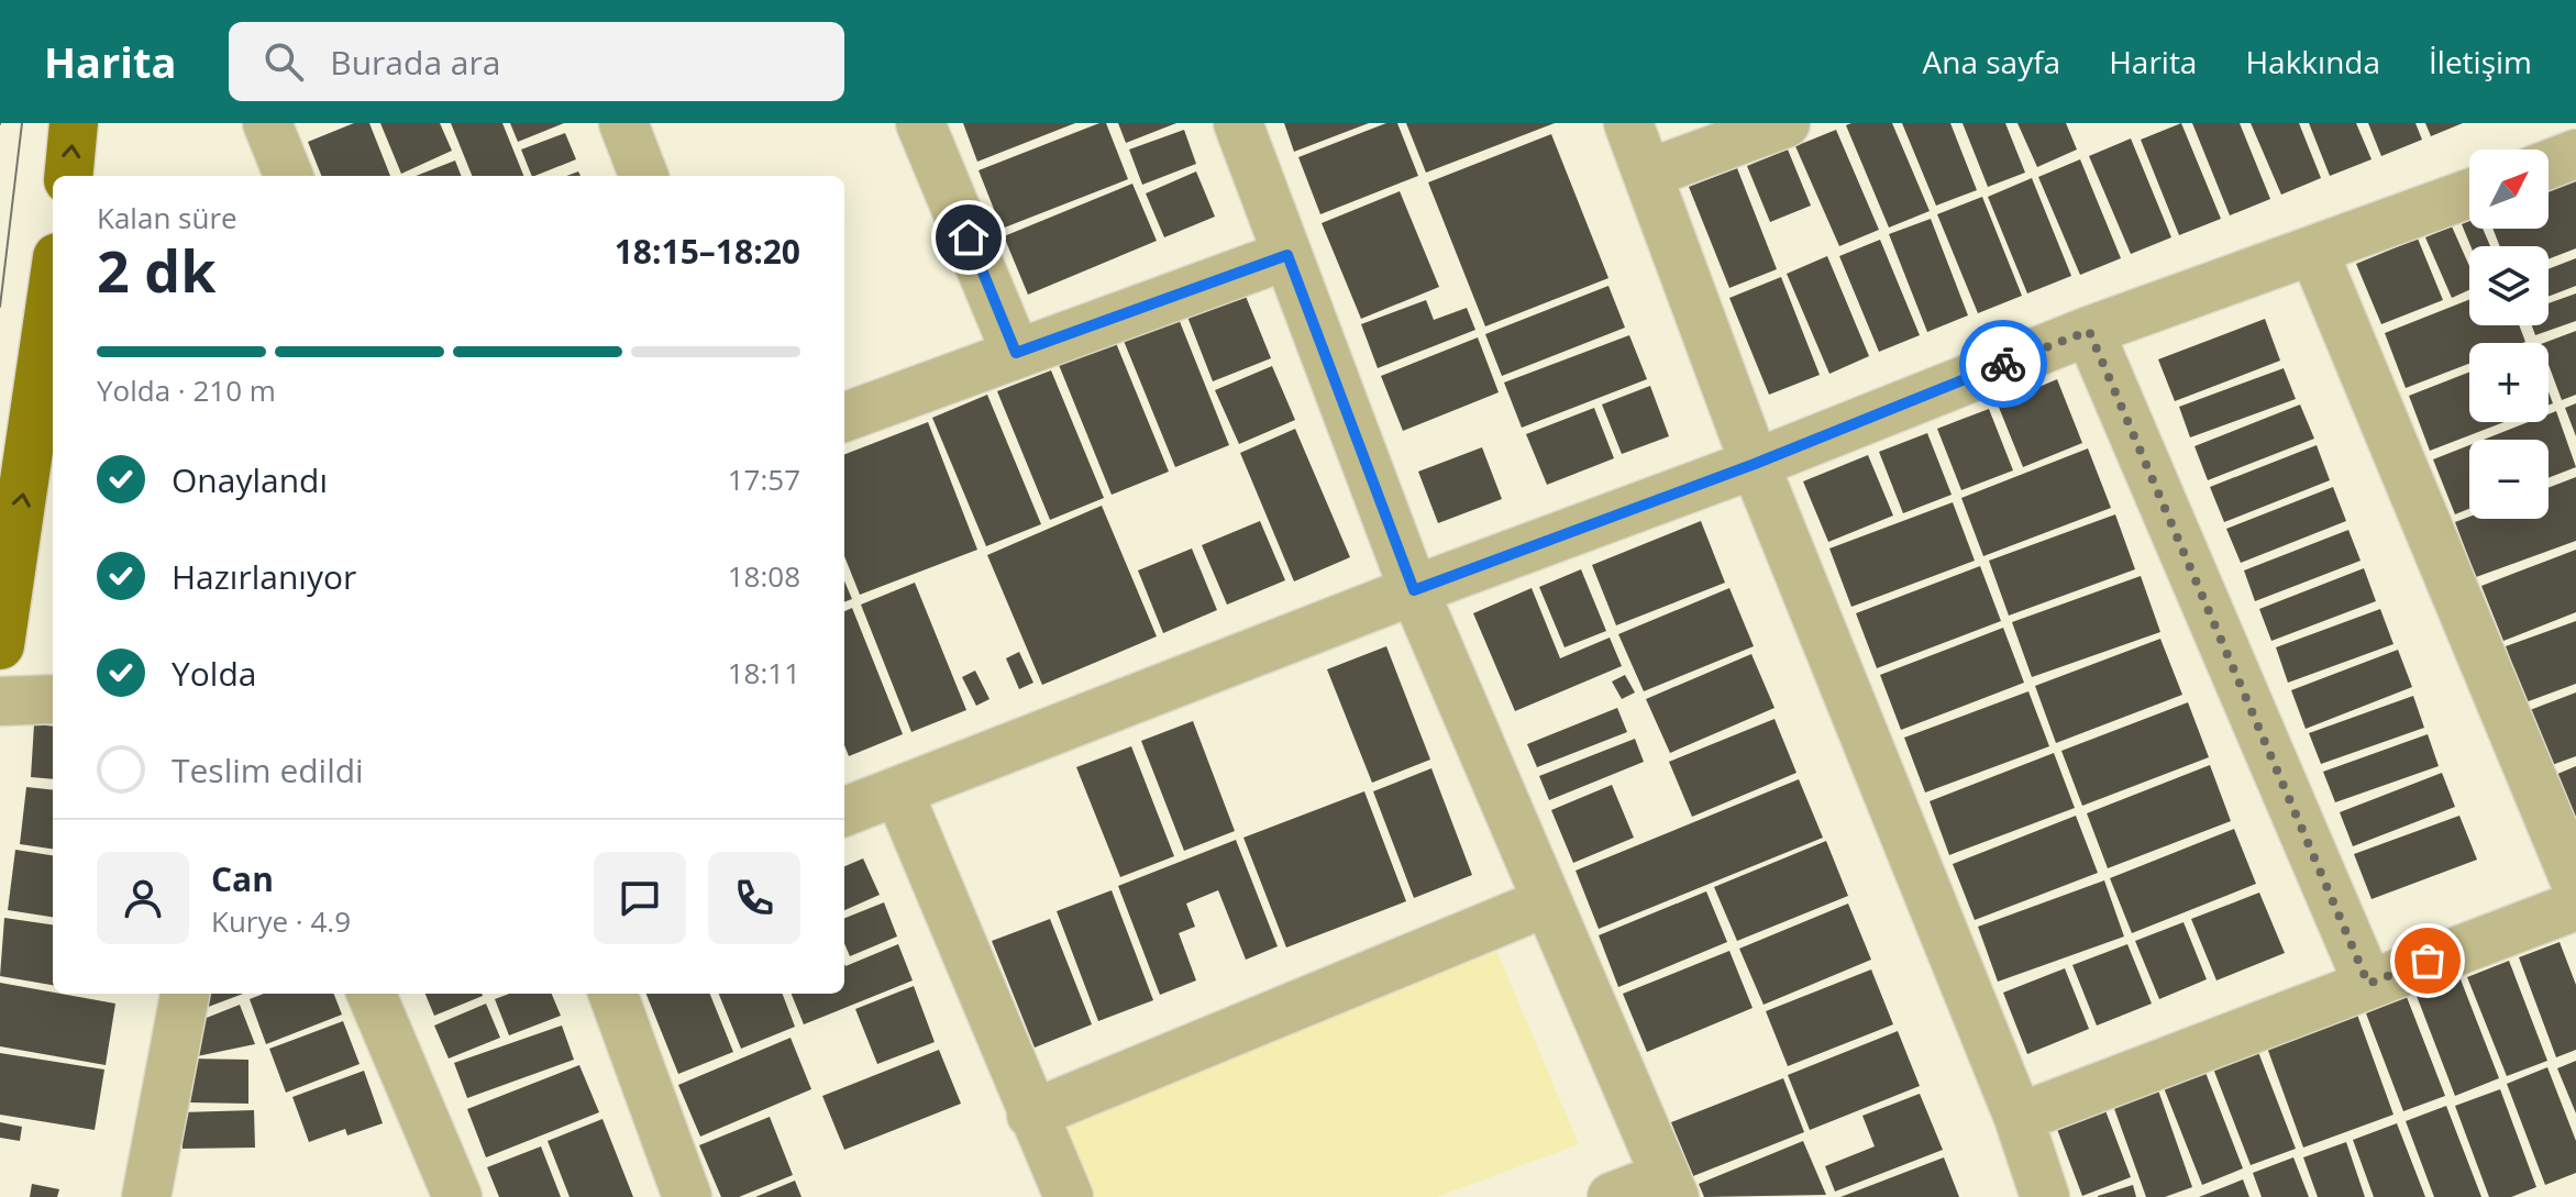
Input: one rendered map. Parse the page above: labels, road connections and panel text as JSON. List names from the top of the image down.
{
  "north": "top right",
  "page": {
    "header": "Harita",
    "search": "Burada ara",
    "nav": [
      "Ana sayfa",
      "Harita",
      "Hakkında",
      "İletişim"
    ],
    "map_buttons": ["+", "−"],
    "heading": ["2 dk", "Kalan süre", "18:15–18:20"],
    "panel": ["Can", "Kurye · 4.9"],
    "bar": "Yolda · 210 m",
    "list": [
      ["Onaylandı", "17:57"],
      ["Hazırlanıyor", "18:08"],
      ["Yolda", "18:11"],
      "Teslim edildi"
    ]
  }
}
